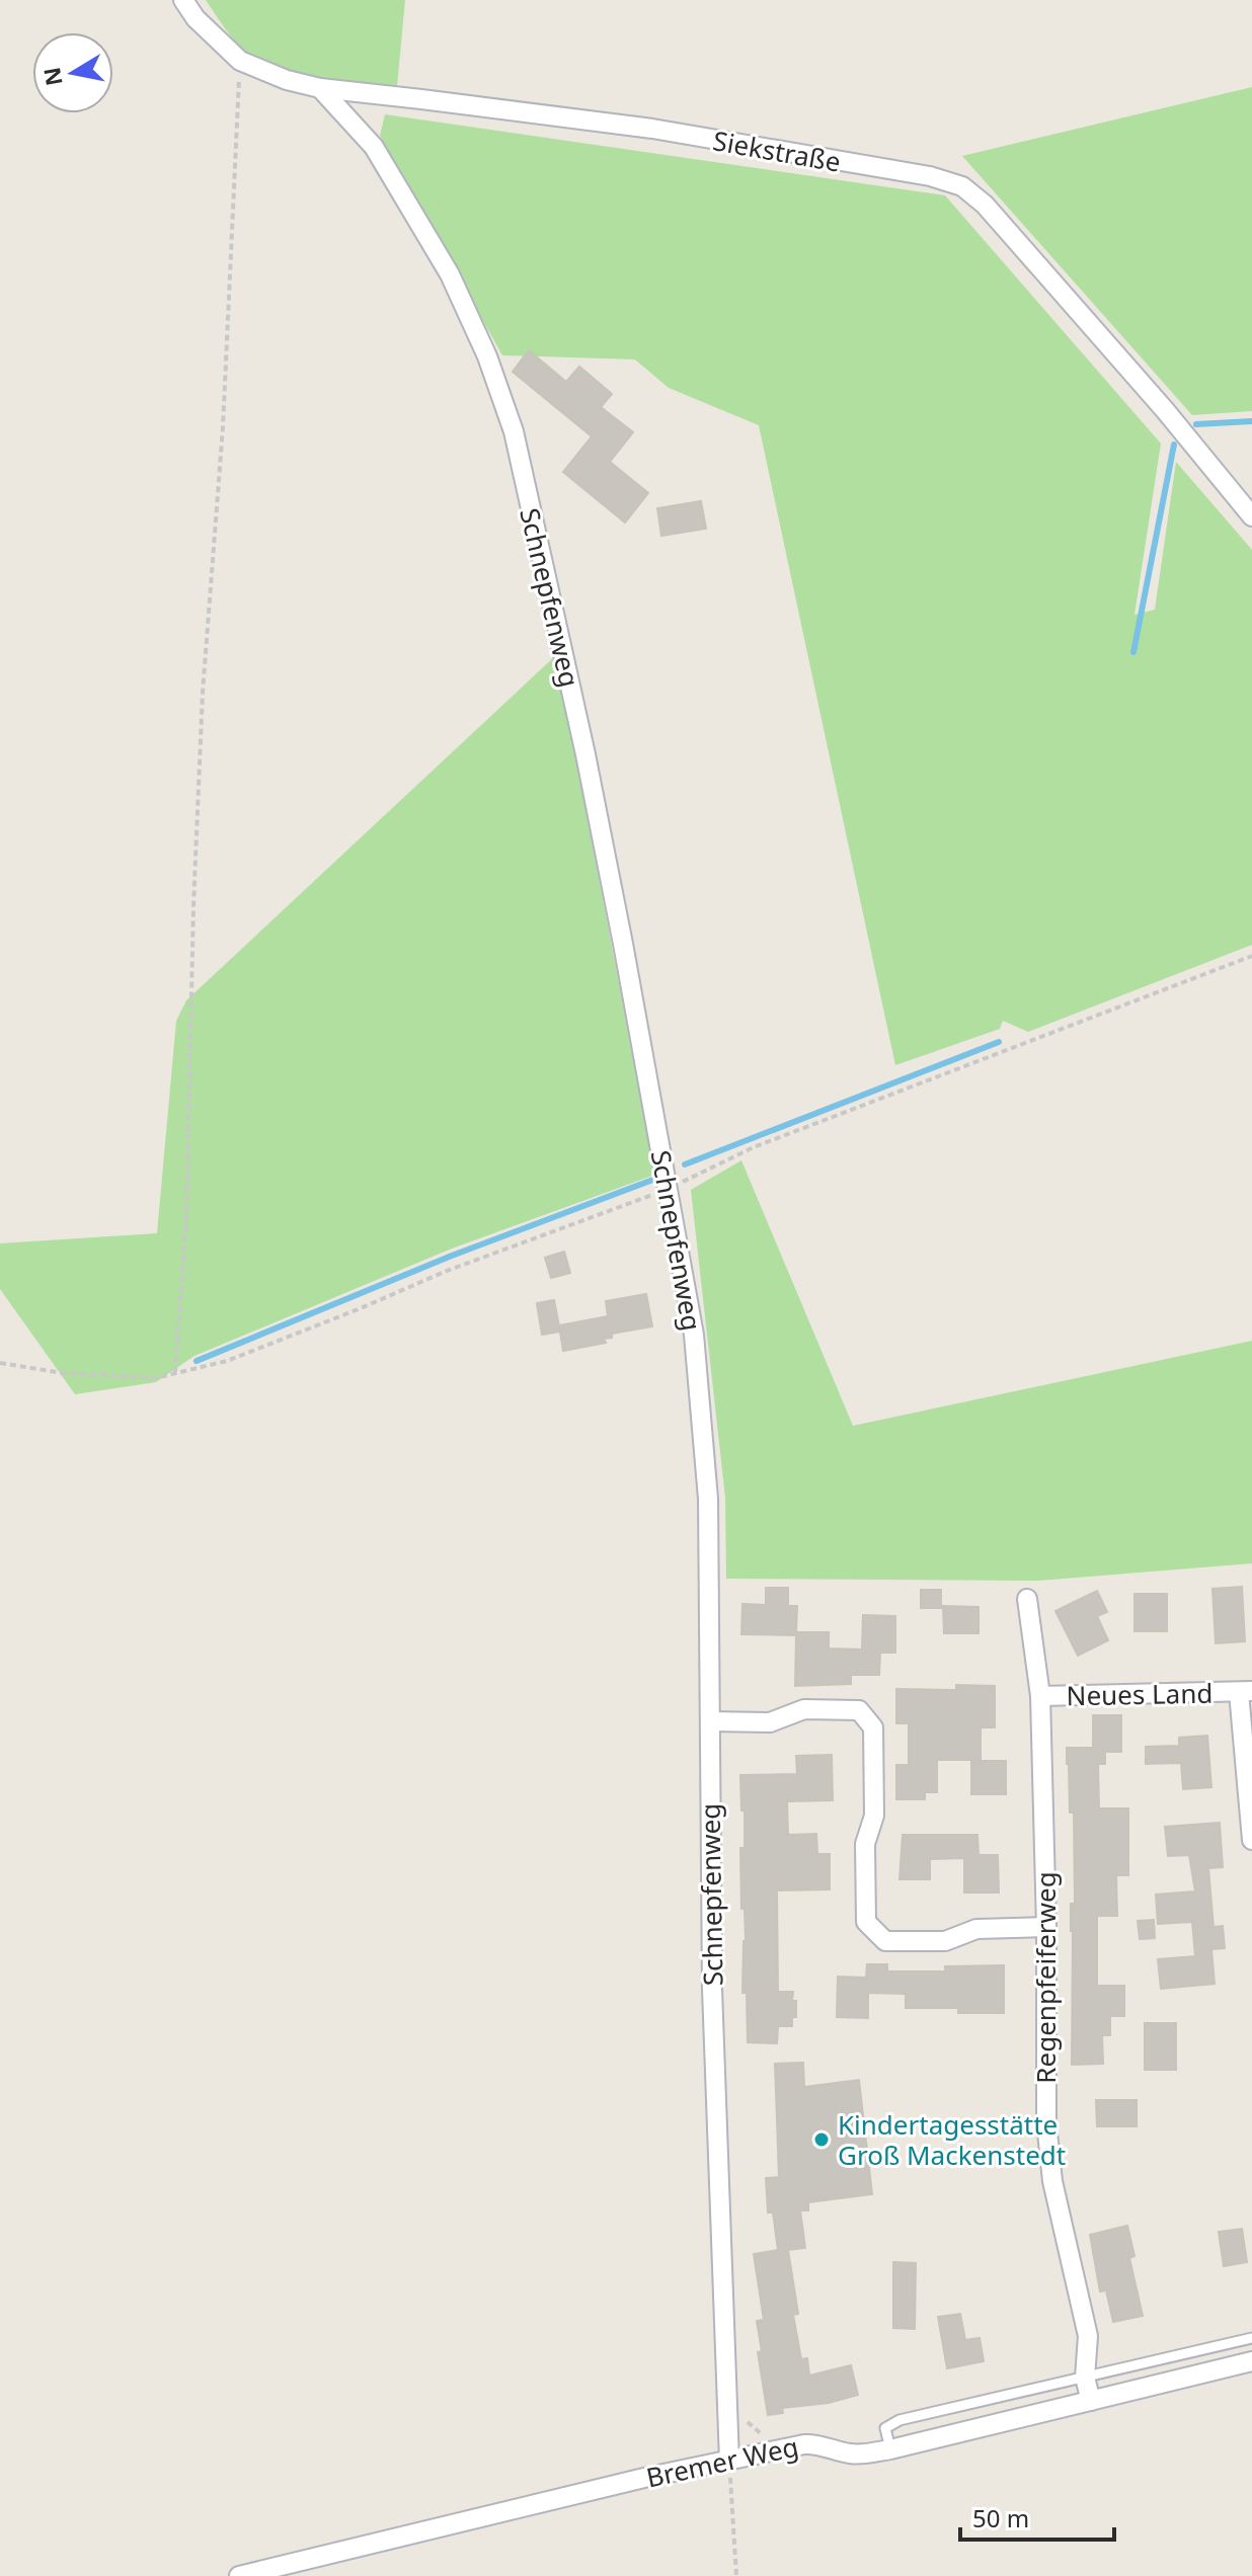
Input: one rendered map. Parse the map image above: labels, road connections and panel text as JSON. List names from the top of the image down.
{
  "streets": {
    "street": [
      "Siekstraße",
      "Schnepfenweg",
      "Neues Land",
      "Regenpfeiferweg",
      "Bremer Weg"
    ]
  },
  "crossings": [
    ["Siekstraße", "Schnepfenweg"],
    ["Schnepfenweg", "Bremer Weg"],
    ["Neues Land", "Regenpfeiferweg"],
    ["Regenpfeiferweg", "Bremer Weg"]
  ],
  "places": ["Kindertagesstätte Groß Mackenstedt"],
  "scale_bar": "50 m",
  "north": "left"
}
